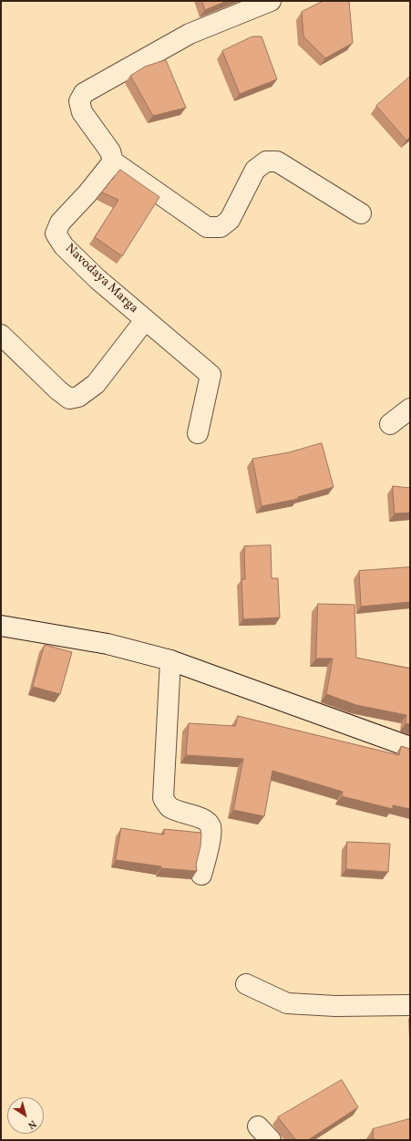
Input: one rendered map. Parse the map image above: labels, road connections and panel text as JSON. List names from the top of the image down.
{
  "streets": {
    "street": ["Navodaya Marga"]
  },
  "north": "bottom right"
}
